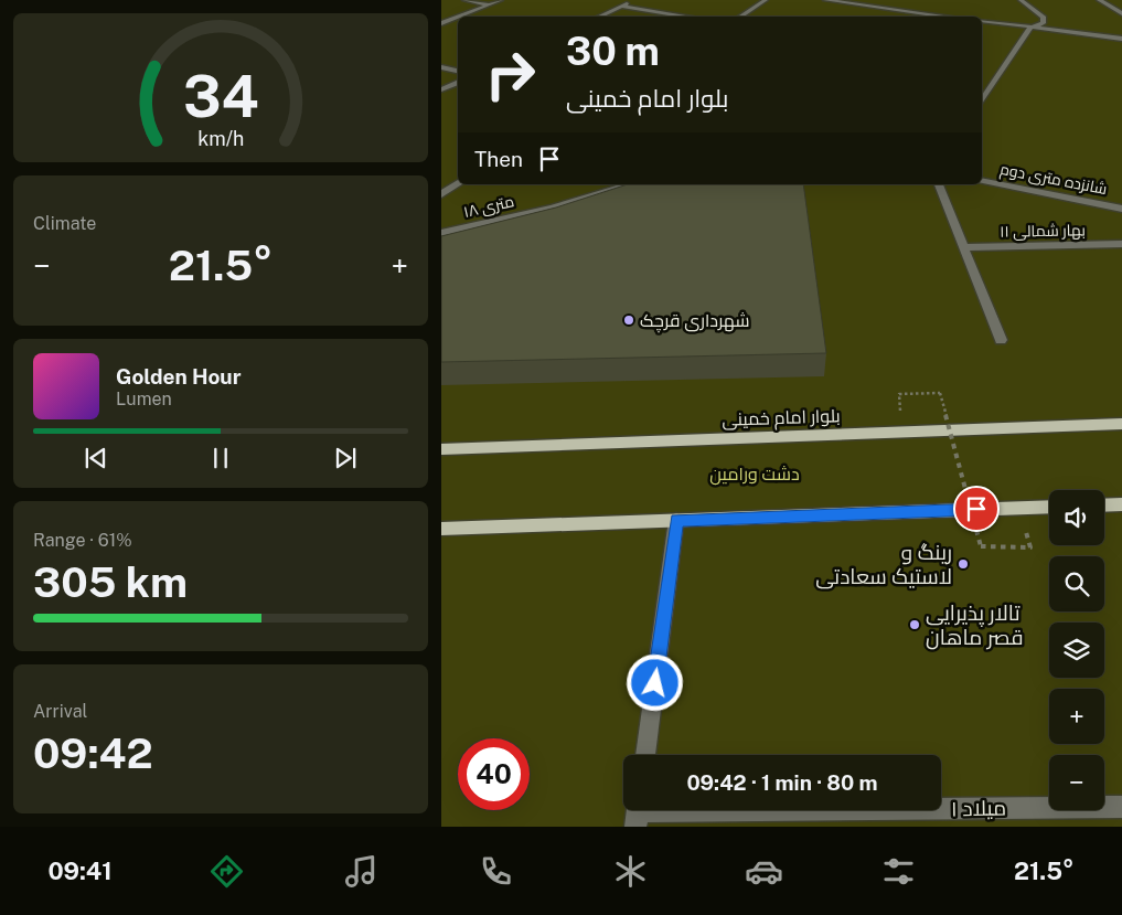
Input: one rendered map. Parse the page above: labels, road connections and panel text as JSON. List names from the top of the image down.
{
  "streets": {
    "main road": ["بلوار امام خمینی"],
    "street": [
      "شانزده متری دوم",
      "۱۸ متری",
      "بهار شمالی ۱۱",
      "میلاد ۱"
    ]
  },
  "parks": ["دشت ورامین"],
  "places": ["شهرداری قرچک", "رینگ و لاستیک سعادتی", "تالار پذیرایی قصر ماهان"],
  "page": {
    "turn": ["30 m", "بلوار امام خمینی"],
    "then": "Then",
    "tile": [
      "Climate",
      ["Range · 61%", "305 km"],
      ["Arrival", "09:42"]
    ],
    "heat": ["−", "21.5°", "+"],
    "song": ["Golden Hour", "Lumen"],
    "map_buttons": ["+", "−"],
    "limit": "40",
    "trip": "09:42 · 1 min · 80 m",
    "tabs": ["09:41", "21.5°"],
    "gauge": ["34", "km/h"]
  }
}
